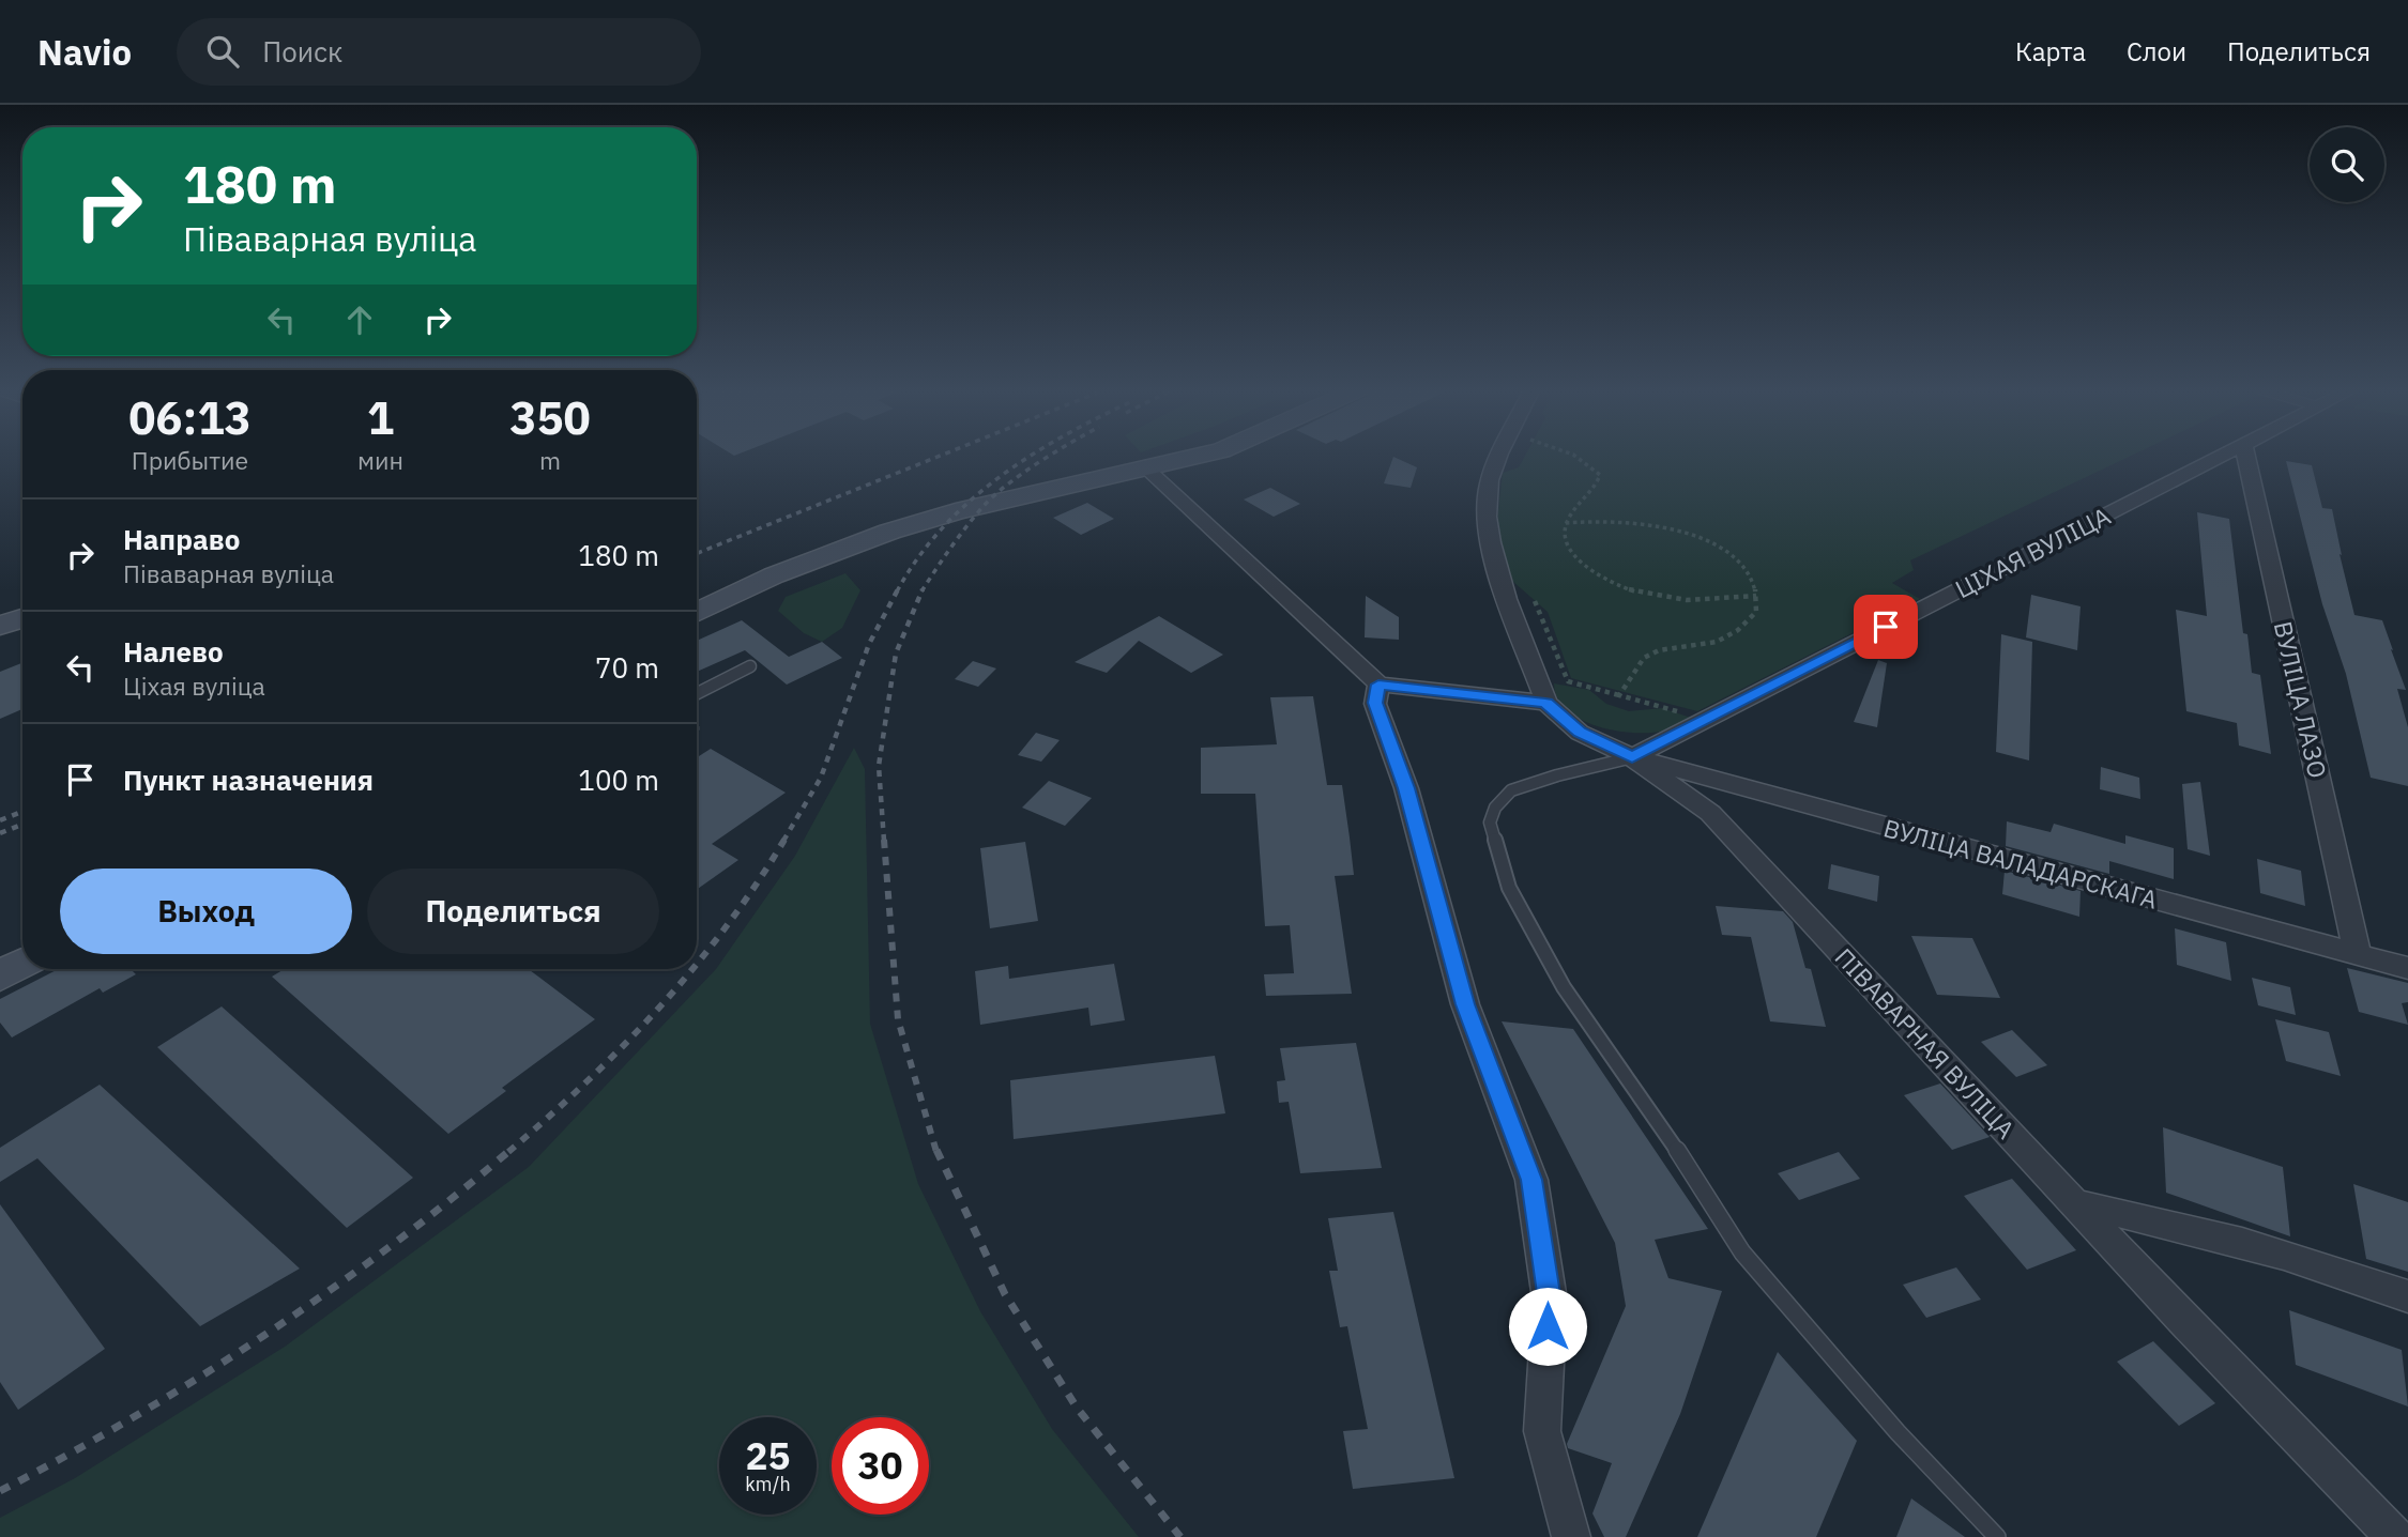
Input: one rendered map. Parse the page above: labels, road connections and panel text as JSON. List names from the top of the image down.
{
  "streets": {
    "street": [
      "ЦІХАЯ ВУЛІЦА",
      "ВУЛІЦА ЛАЗО",
      "ВУЛІЦА ВАЛАДАРСКАГА",
      "ПІВАВАРНАЯ ВУЛІЦА"
    ]
  },
  "crossings": [
    ["ЦІХАЯ ВУЛІЦА", "ВУЛІЦА ВАЛАДАРСКАГА"],
    ["ЦІХАЯ ВУЛІЦА", "ПІВАВАРНАЯ ВУЛІЦА"],
    ["ВУЛІЦА ЛАЗО", "ВУЛІЦА ВАЛАДАРСКАГА"],
    ["ВУЛІЦА ВАЛАДАРСКАГА", "ПІВАВАРНАЯ ВУЛІЦА"]
  ],
  "page": {
    "header": "Navio",
    "search": "Поиск",
    "nav": ["Карта", "Слои", "Поделиться"],
    "turn": ["180 m", "Піваварная вуліца"],
    "eta": [
      "06:13",
      "Прибытие",
      "1",
      "мин",
      "350",
      "m"
    ],
    "list": [
      {
        "name": "Направо",
        "note": "Піваварная вуліца",
        "value": "180 m"
      },
      {
        "name": "Налево",
        "note": "Ціхая вуліца",
        "value": "70 m"
      },
      {
        "name": "Пункт назначения",
        "value": "100 m"
      }
    ],
    "buttons": ["Выход", "Поделиться"],
    "speed": "25 km/h",
    "limit": "30"
  }
}
